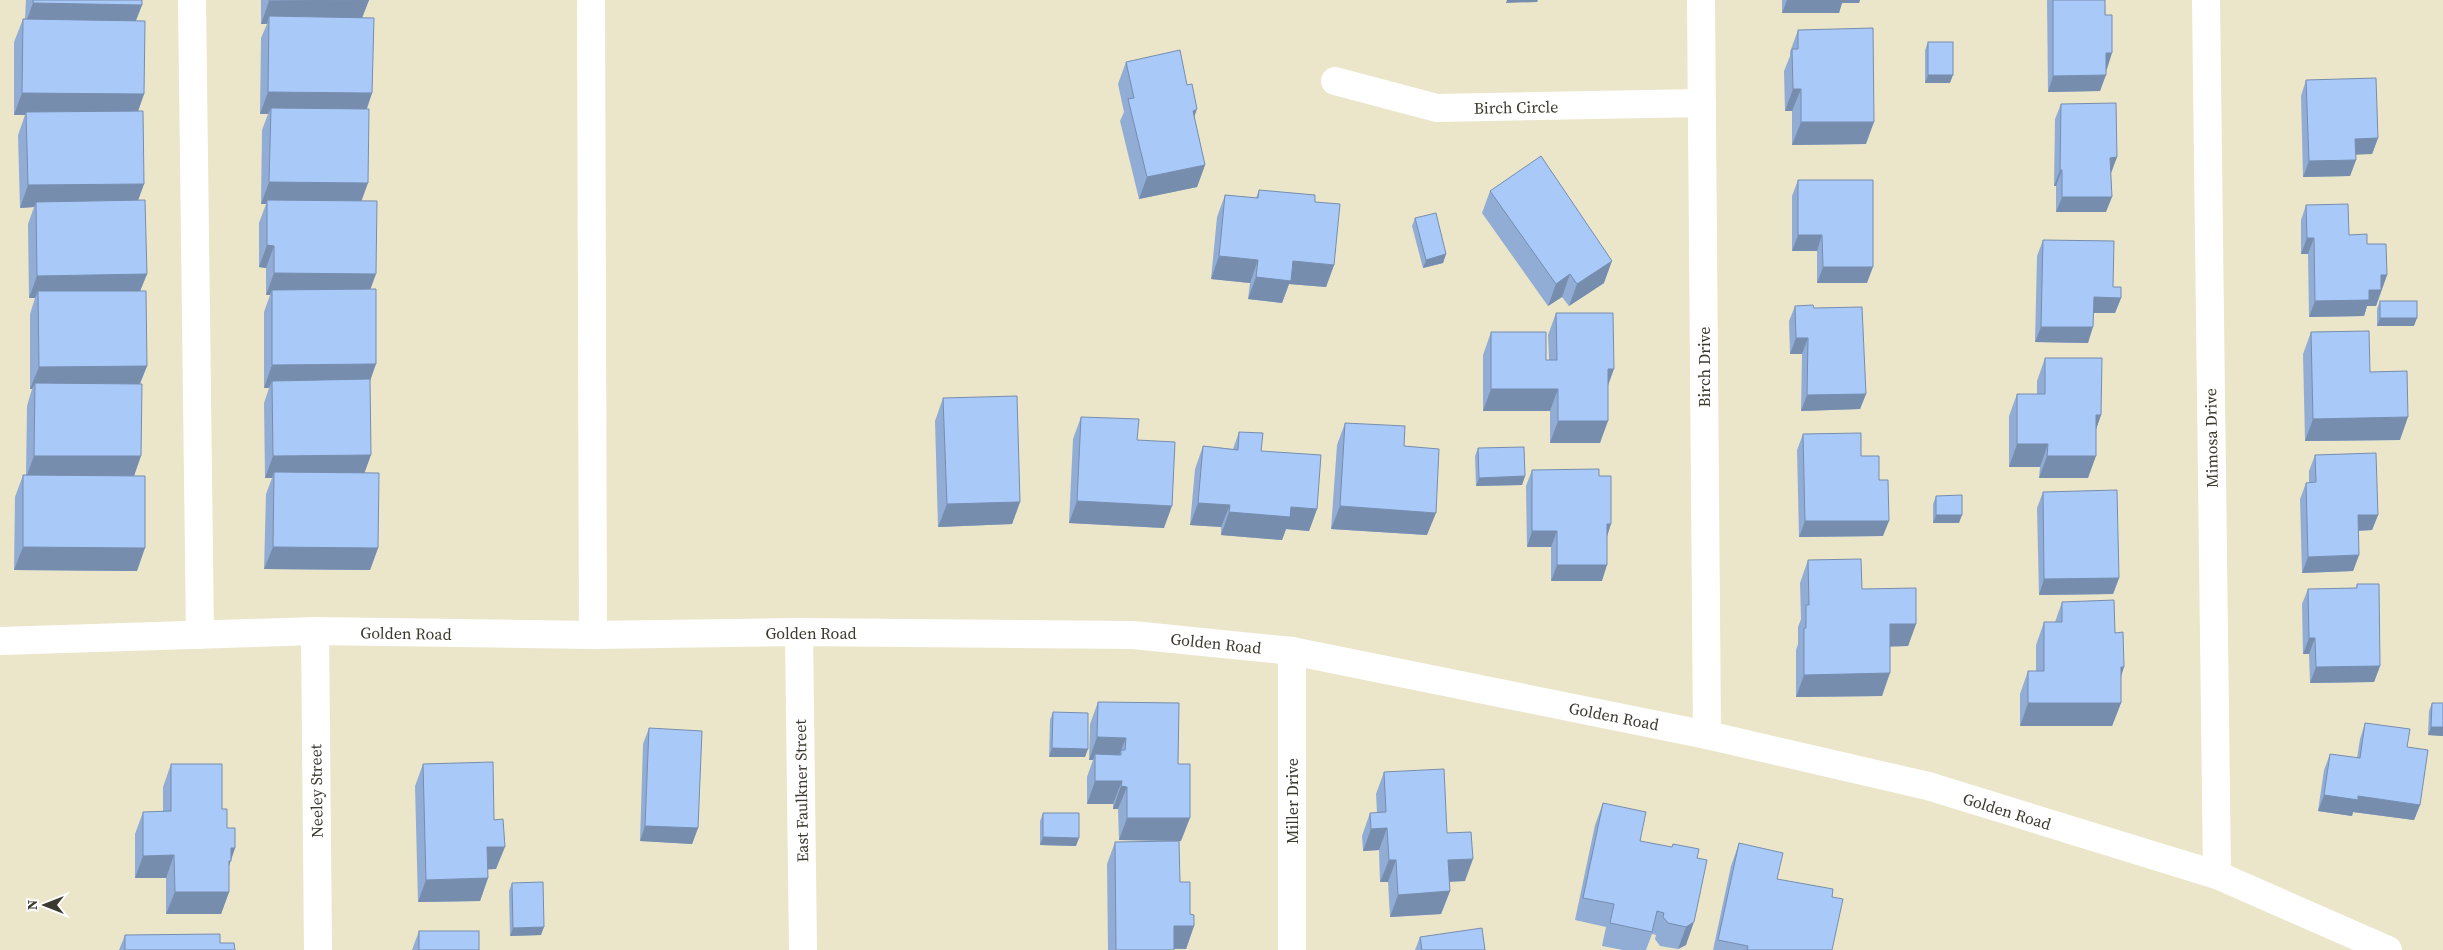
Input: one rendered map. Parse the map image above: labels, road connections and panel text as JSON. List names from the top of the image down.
{
  "streets": {
    "street": [
      "Birch Circle",
      "Birch Drive",
      "Mimosa Drive",
      "Golden Road",
      "Neeley Street",
      "East Faulkner Street",
      "Miller Drive"
    ]
  },
  "crossings": [
    ["Birch Circle", "Birch Drive"],
    ["Birch Drive", "Golden Road"],
    ["Mimosa Drive", "Golden Road"],
    ["Golden Road", "Neeley Street"],
    ["Golden Road", "East Faulkner Street"],
    ["Golden Road", "Miller Drive"]
  ],
  "north": "left"
}
